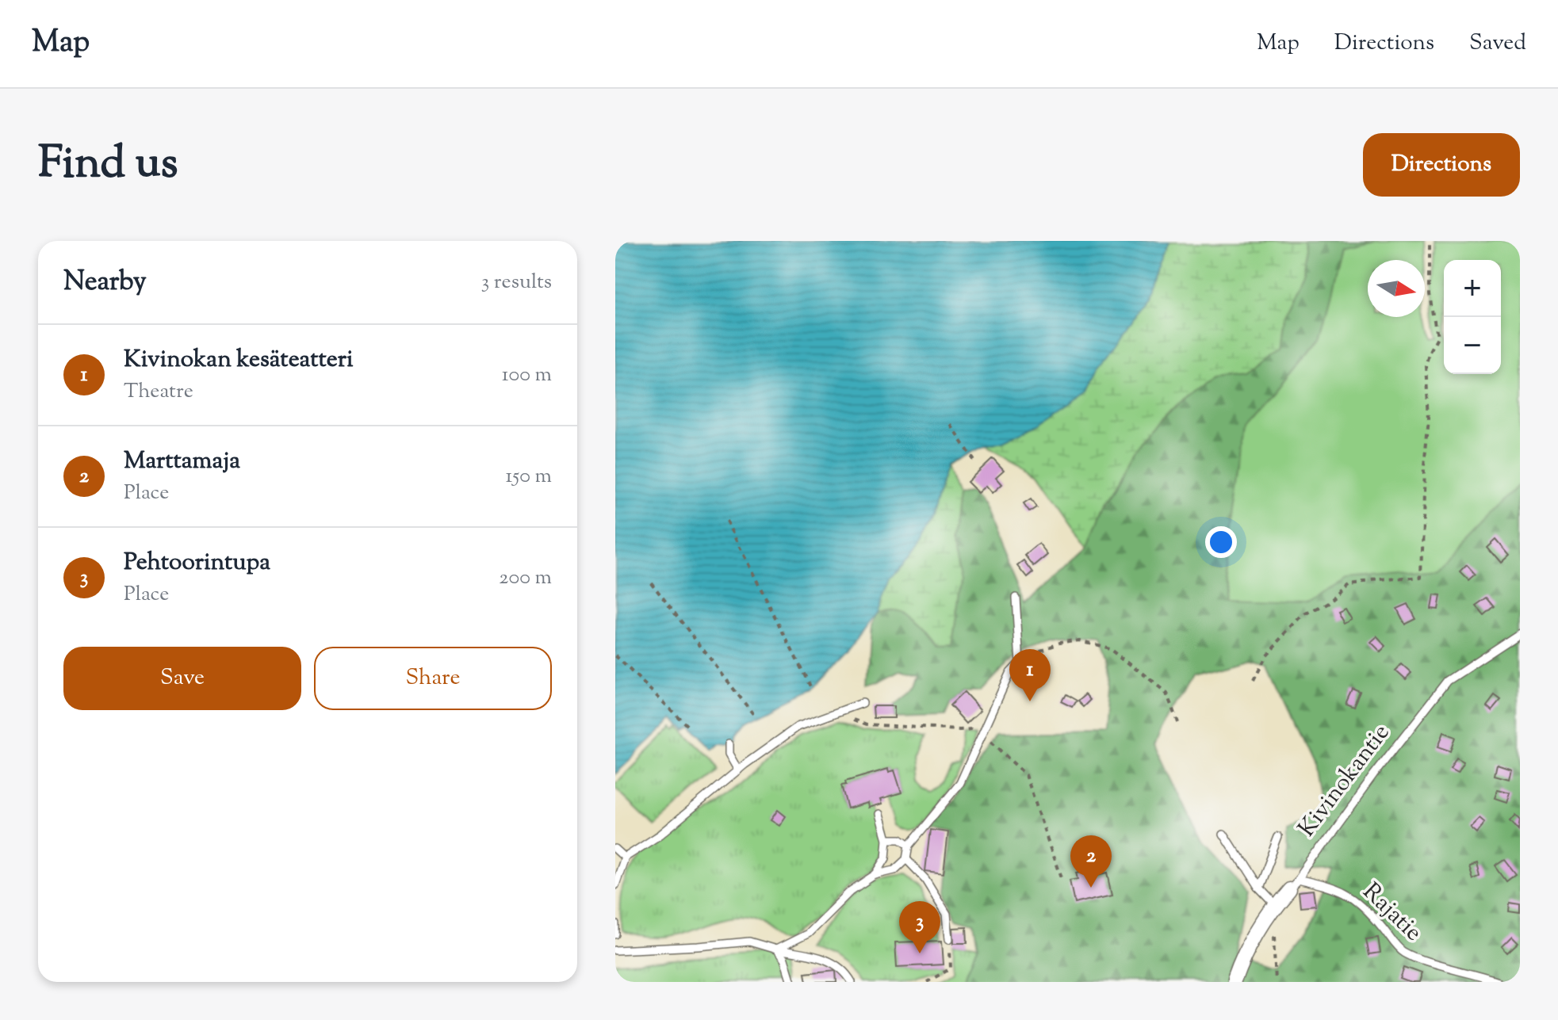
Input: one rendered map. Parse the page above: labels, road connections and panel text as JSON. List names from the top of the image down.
{
  "streets": {
    "street": ["Kivinokantie"],
    "lane": ["Rajatie"]
  },
  "crossings": [
    ["Kivinokantie", "Rajatie"]
  ],
  "north": "right",
  "page": {
    "header": "Map",
    "nav": ["Map", "Directions", "Saved"],
    "title": "Find us",
    "buttons": [
      "Directions",
      ["Save", "Share"]
    ],
    "heading": ["Nearby", "3 results"],
    "map_buttons": ["+", "−"],
    "list": [
      {
        "mark": "1",
        "name": "Kivinokan kesäteatteri",
        "note": "Theatre",
        "value": "100 m"
      },
      {
        "mark": "2",
        "name": "Marttamaja",
        "note": "Place",
        "value": "150 m"
      },
      {
        "mark": "3",
        "name": "Pehtoorintupa",
        "note": "Place",
        "value": "200 m"
      }
    ],
    "pins": ["1", "2", "3"]
  }
}
